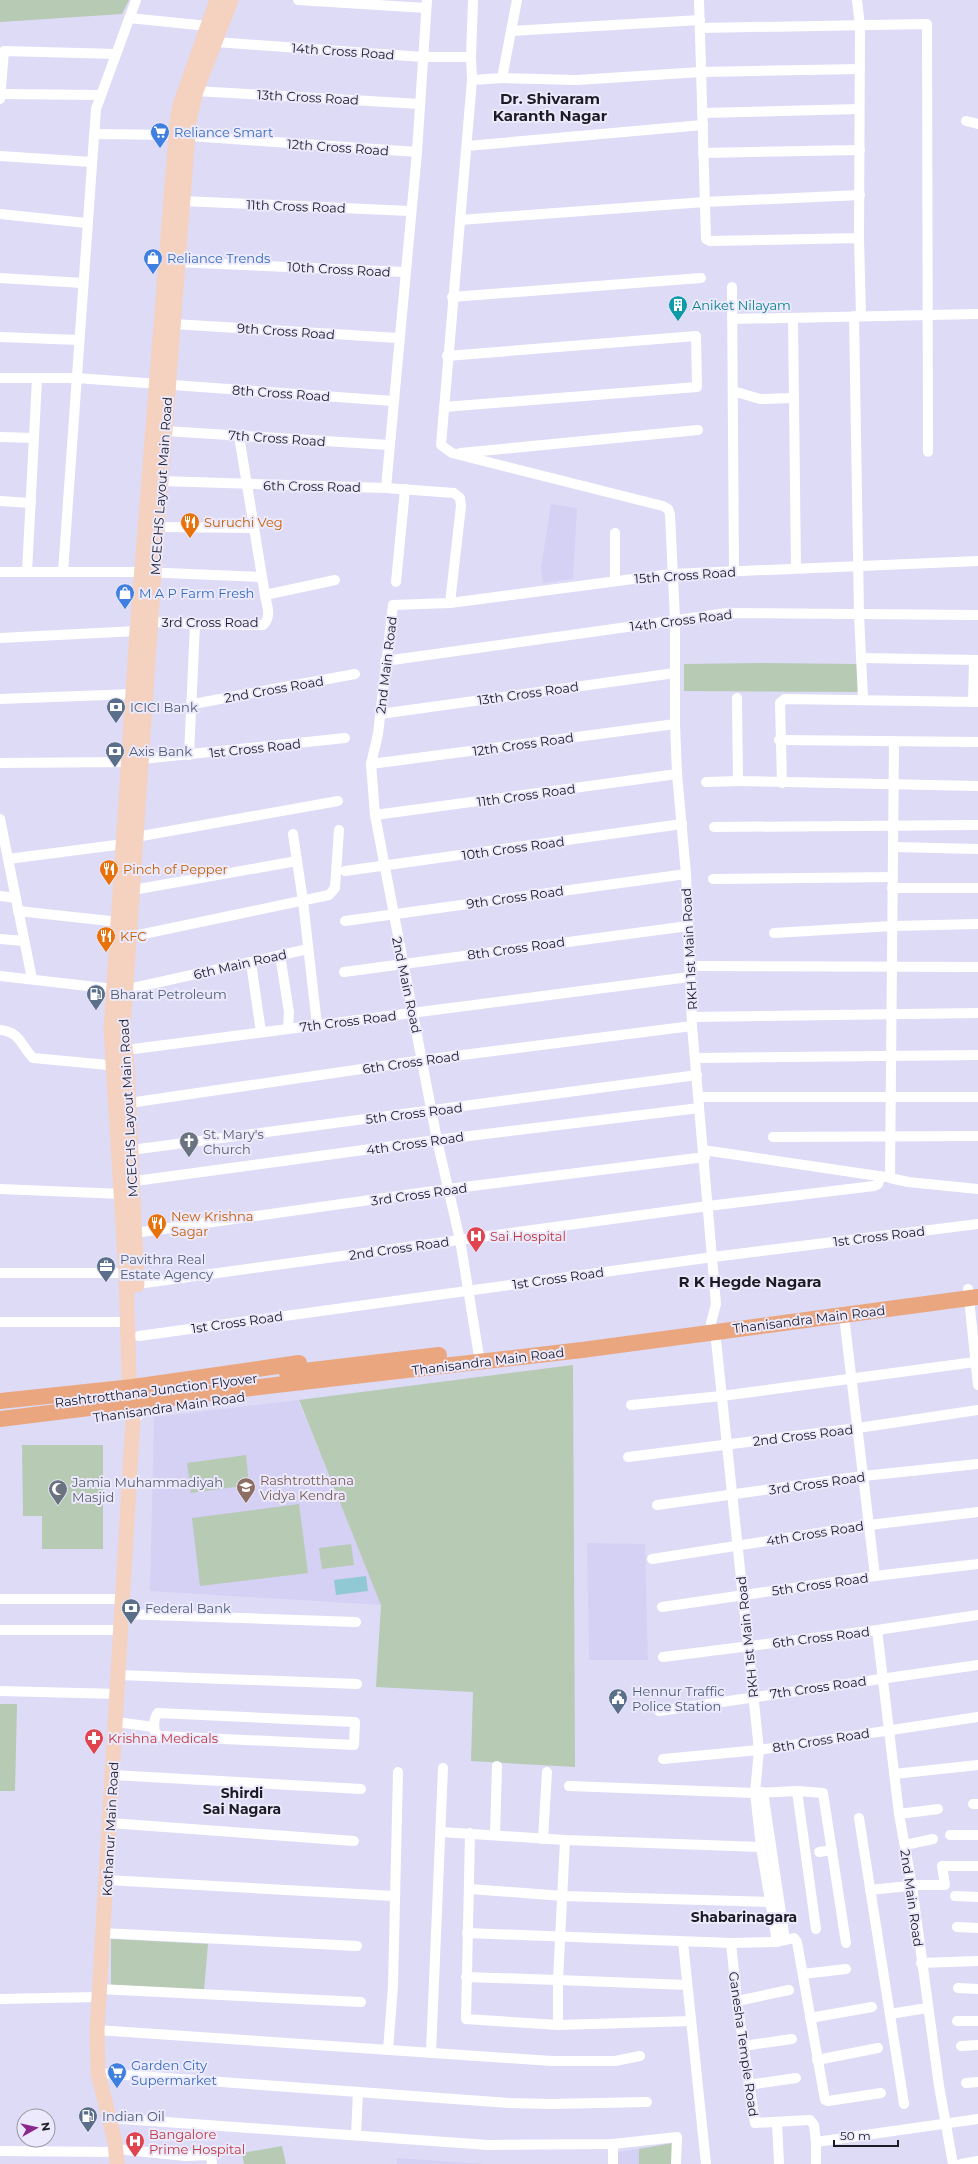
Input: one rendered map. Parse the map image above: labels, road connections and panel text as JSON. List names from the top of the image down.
{
  "streets": {
    "main road": [
      "MCECHS Layout Main Road",
      "Thanisandra Main Road",
      "Rashtrotthana Junction Flyover",
      "Kothanur Main Road"
    ],
    "street": [
      "14th Cross Road",
      "13th Cross Road",
      "12th Cross Road",
      "11th Cross Road",
      "10th Cross Road",
      "9th Cross Road",
      "8th Cross Road",
      "7th Cross Road",
      "6th Cross Road",
      "15th Cross Road",
      "3rd Cross Road",
      "2nd Main Road",
      "2nd Cross Road",
      "1st Cross Road",
      "RKH 1st Main Road",
      "6th Main Road",
      "5th Cross Road",
      "4th Cross Road",
      "Ganesha Temple Road"
    ]
  },
  "crossings": [
    ["14th Cross Road", "MCECHS Layout Main Road"],
    ["14th Cross Road", "2nd Main Road"],
    ["14th Cross Road", "RKH 1st Main Road"],
    ["13th Cross Road", "MCECHS Layout Main Road"],
    ["13th Cross Road", "2nd Main Road"],
    ["13th Cross Road", "RKH 1st Main Road"],
    ["12th Cross Road", "MCECHS Layout Main Road"],
    ["12th Cross Road", "2nd Main Road"],
    ["12th Cross Road", "RKH 1st Main Road"],
    ["11th Cross Road", "MCECHS Layout Main Road"],
    ["11th Cross Road", "2nd Main Road"],
    ["11th Cross Road", "RKH 1st Main Road"],
    ["10th Cross Road", "MCECHS Layout Main Road"],
    ["10th Cross Road", "2nd Main Road"],
    ["10th Cross Road", "RKH 1st Main Road"],
    ["9th Cross Road", "MCECHS Layout Main Road"],
    ["9th Cross Road", "2nd Main Road"],
    ["9th Cross Road", "RKH 1st Main Road"],
    ["8th Cross Road", "MCECHS Layout Main Road"],
    ["8th Cross Road", "2nd Main Road"],
    ["8th Cross Road", "RKH 1st Main Road"],
    ["7th Cross Road", "MCECHS Layout Main Road"],
    ["7th Cross Road", "2nd Main Road"],
    ["7th Cross Road", "RKH 1st Main Road"],
    ["MCECHS Layout Main Road", "6th Cross Road"],
    ["MCECHS Layout Main Road", "3rd Cross Road"],
    ["MCECHS Layout Main Road", "2nd Cross Road"],
    ["MCECHS Layout Main Road", "1st Cross Road"],
    ["MCECHS Layout Main Road", "6th Main Road"],
    ["MCECHS Layout Main Road", "5th Cross Road"],
    ["MCECHS Layout Main Road", "4th Cross Road"],
    ["MCECHS Layout Main Road", "Thanisandra Main Road"],
    ["MCECHS Layout Main Road", "Kothanur Main Road"],
    ["6th Cross Road", "15th Cross Road"],
    ["6th Cross Road", "2nd Main Road"],
    ["6th Cross Road", "RKH 1st Main Road"],
    ["15th Cross Road", "2nd Main Road"],
    ["15th Cross Road", "RKH 1st Main Road"],
    ["3rd Cross Road", "2nd Main Road"],
    ["3rd Cross Road", "2nd Cross Road"],
    ["3rd Cross Road", "RKH 1st Main Road"],
    ["2nd Main Road", "2nd Cross Road"],
    ["2nd Main Road", "1st Cross Road"],
    ["2nd Main Road", "5th Cross Road"],
    ["2nd Main Road", "4th Cross Road"],
    ["2nd Main Road", "Thanisandra Main Road"],
    ["2nd Cross Road", "RKH 1st Main Road"],
    ["1st Cross Road", "RKH 1st Main Road"],
    ["RKH 1st Main Road", "5th Cross Road"],
    ["RKH 1st Main Road", "4th Cross Road"],
    ["RKH 1st Main Road", "Thanisandra Main Road"],
    ["Thanisandra Main Road", "Rashtrotthana Junction Flyover"],
    ["Thanisandra Main Road", "Kothanur Main Road"]
  ],
  "districts": [
    "Dr. Shivaram Karanth Nagar",
    "R K Hegde Nagara",
    "Shirdi Sai Nagara",
    "Shabarinagara"
  ],
  "places": {
    "supermarket": ["Reliance Smart", "Garden City Supermarket"],
    "shop": ["Reliance Trends", "M A P Farm Fresh"],
    "building": ["Aniket Nilayam"],
    "restaurant": [
      "Suruchi Veg",
      "Pinch of Pepper",
      "KFC",
      "New Krishna Sagar"
    ],
    "bank": ["ICICI Bank", "Axis Bank", "Federal Bank"],
    "fuel station": ["Bharat Petroleum", "Indian Oil"],
    "church": ["St. Mary's Church"],
    "hospital": ["Sai Hospital", "Bangalore Prime Hospital"],
    "office": ["Pavithra Real Estate Agency"],
    "school or university": ["Rashtrotthana Vidya Kendra"],
    "mosque": ["Jamia Muhammadiyah Masjid"],
    "public building": ["Hennur Traffic Police Station"],
    "pharmacy": ["Krishna Medicals"]
  },
  "scale_bar": "50 m",
  "north": "right"
}
